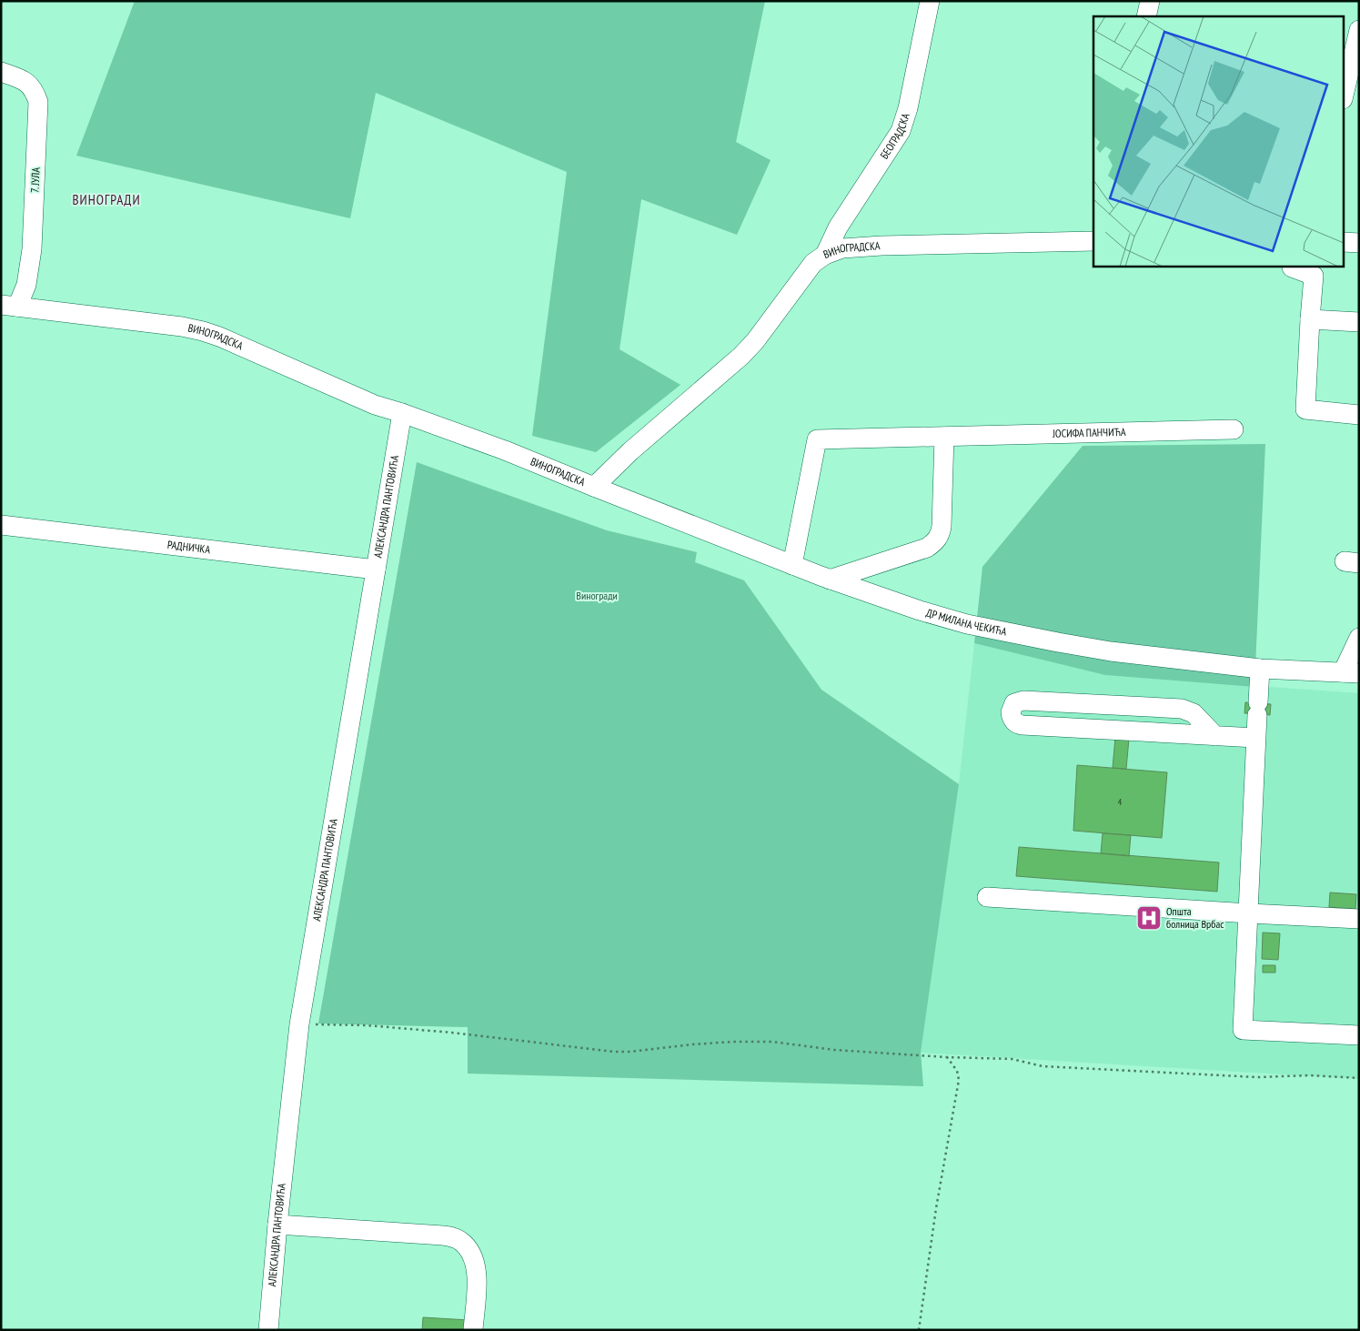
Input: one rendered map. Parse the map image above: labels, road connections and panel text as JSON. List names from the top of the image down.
{
  "streets": {
    "street": [
      "БЕОГРАДСКА",
      "7. ЈУЛА",
      "ВИНОГРАДСКА",
      "ЈОСИФА ПАНЧИЋА",
      "АЛЕКСАНДРА ПАНТОВИЋА",
      "РАДНИЧКА",
      "ДР МИЛАНА ЧЕКИЋА"
    ]
  },
  "crossings": [
    ["БЕОГРАДСКА", "ВИНОГРАДСКА"],
    ["7. ЈУЛА", "ВИНОГРАДСКА"],
    ["ВИНОГРАДСКА", "АЛЕКСАНДРА ПАНТОВИЋА"],
    ["ВИНОГРАДСКА", "ДР МИЛАНА ЧЕКИЋА"],
    ["ЈОСИФА ПАНЧИЋА", "ДР МИЛАНА ЧЕКИЋА"],
    ["АЛЕКСАНДРА ПАНТОВИЋА", "РАДНИЧКА"]
  ],
  "districts": ["ВИНОГРАДИ"],
  "parks": ["Виногради"],
  "places": {
    "hospital": ["Општа болница Врбас"]
  },
  "house_numbers": ["4"]
}
